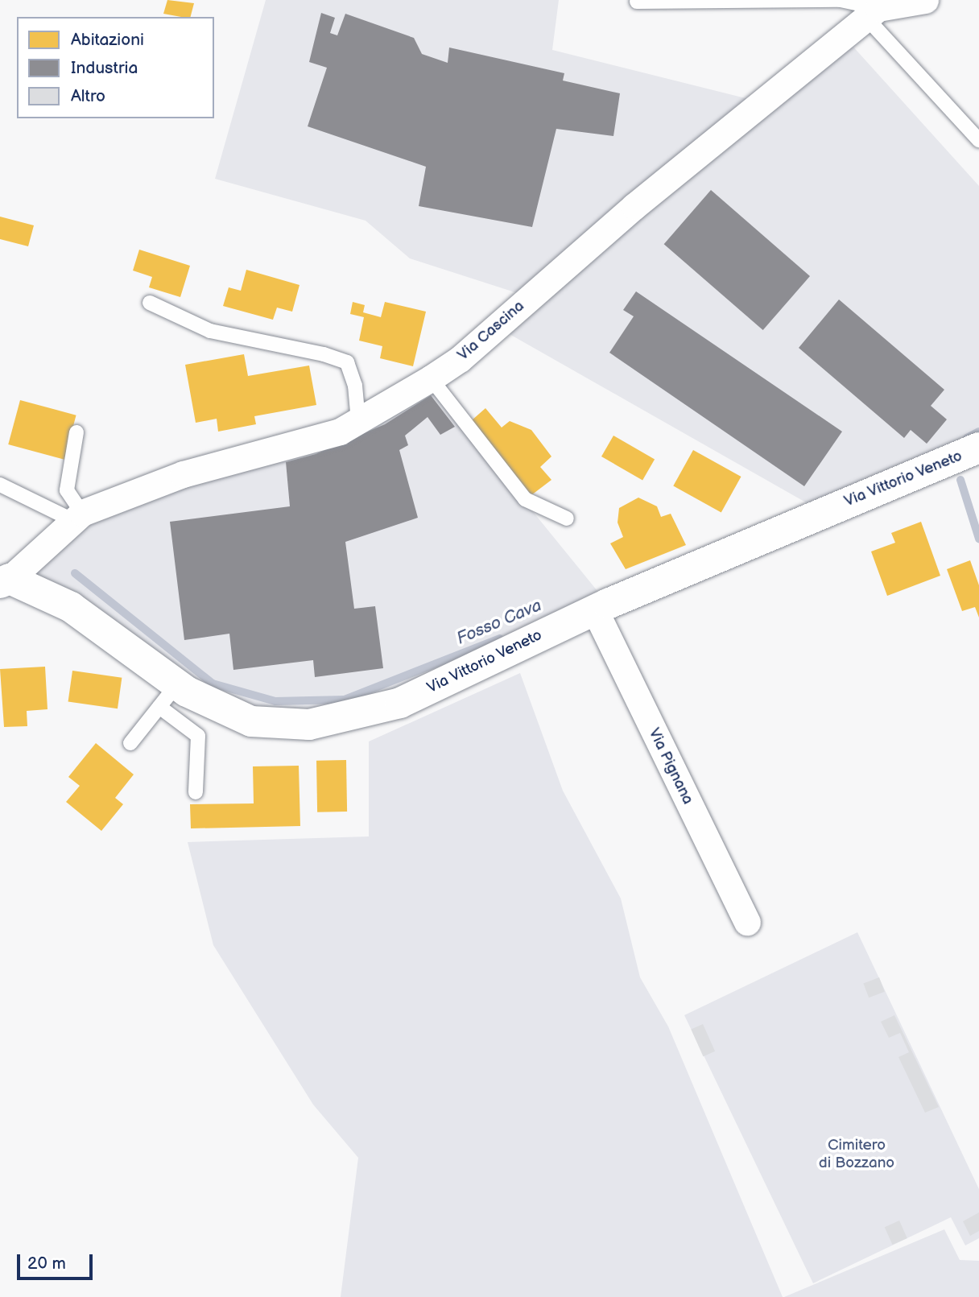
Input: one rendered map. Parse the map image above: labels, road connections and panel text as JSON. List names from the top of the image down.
{
  "streets": {
    "street": ["Via Cascina", "Via Vittorio Veneto", "Via Pignana"]
  },
  "crossings": [
    ["Via Cascina", "Via Vittorio Veneto"],
    ["Via Vittorio Veneto", "Via Pignana"]
  ],
  "water": ["Fosso Cava"],
  "parks": ["Cimitero di Bozzano"],
  "legend": ["Abitazioni", "Industria", "Altro"],
  "scale_bar": "20 m"
}
